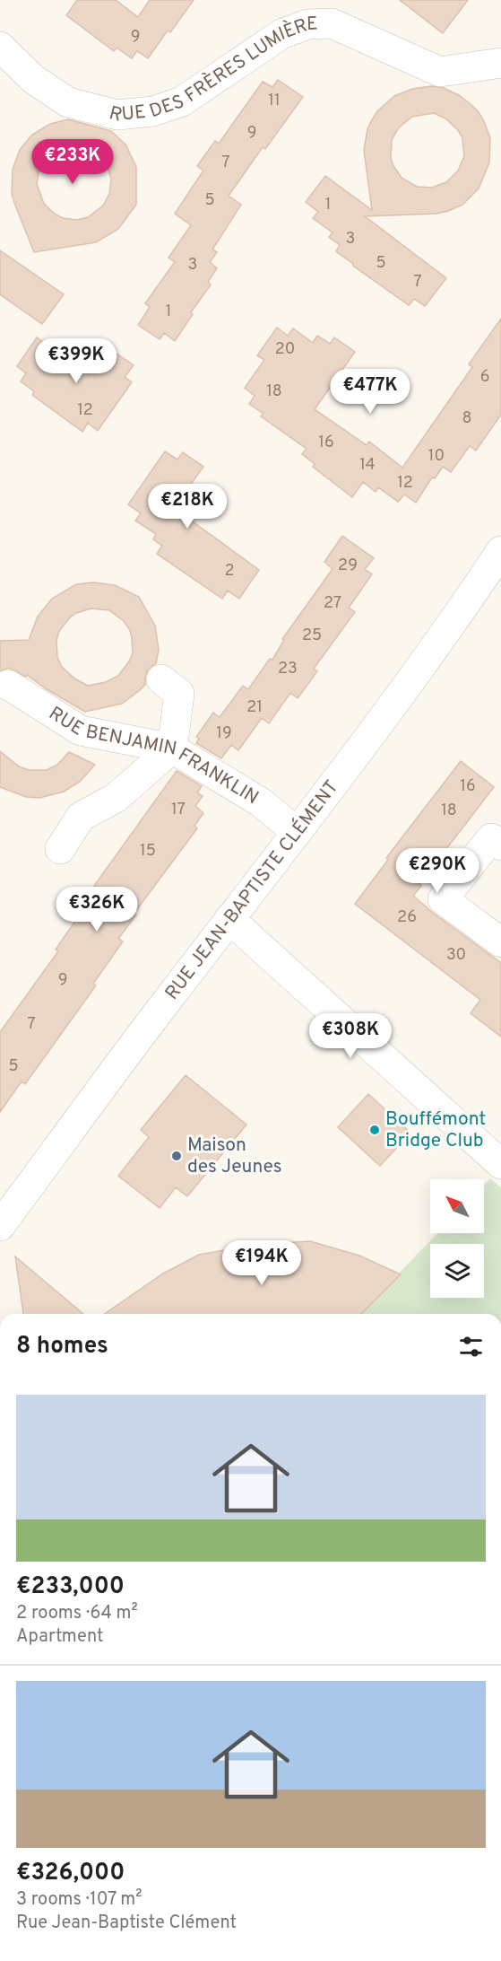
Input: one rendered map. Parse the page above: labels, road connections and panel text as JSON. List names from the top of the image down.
{
  "streets": {
    "street": ["RUE DES FRÈRES LUMIÈRE", "RUE BENJAMIN FRANKLIN", "RUE JEAN-BAPTISTE CLÉMENT"]
  },
  "crossings": [
    ["RUE BENJAMIN FRANKLIN", "RUE JEAN-BAPTISTE CLÉMENT"]
  ],
  "places": ["Bouffémont Bridge Club", "Maison des Jeunes"],
  "house_numbers": [
    "9",
    "11",
    "9",
    "7",
    "5",
    "1",
    "3",
    "5",
    "3",
    "7",
    "1",
    "20",
    "6",
    "18",
    "12",
    "8",
    "16",
    "10",
    "14",
    "12",
    "29",
    "2",
    "27",
    "25",
    "23",
    "21",
    "19",
    "16",
    "17",
    "18",
    "15",
    "26",
    "30",
    "9",
    "7",
    "5"
  ],
  "north": "top left",
  "page": {
    "price": [
      "€233K",
      "€399K",
      "€477K",
      "€218K",
      "€290K",
      "€326K",
      "€308K",
      "€194K"
    ],
    "heading": "8 homes",
    "list": [
      {
        "name": "€233,000",
        "note": "2 rooms · 64 m² · Apartment"
      },
      {
        "name": "€326,000",
        "note": "3 rooms · 107 m² · Rue Jean-Baptiste Clément"
      }
    ]
  }
}
